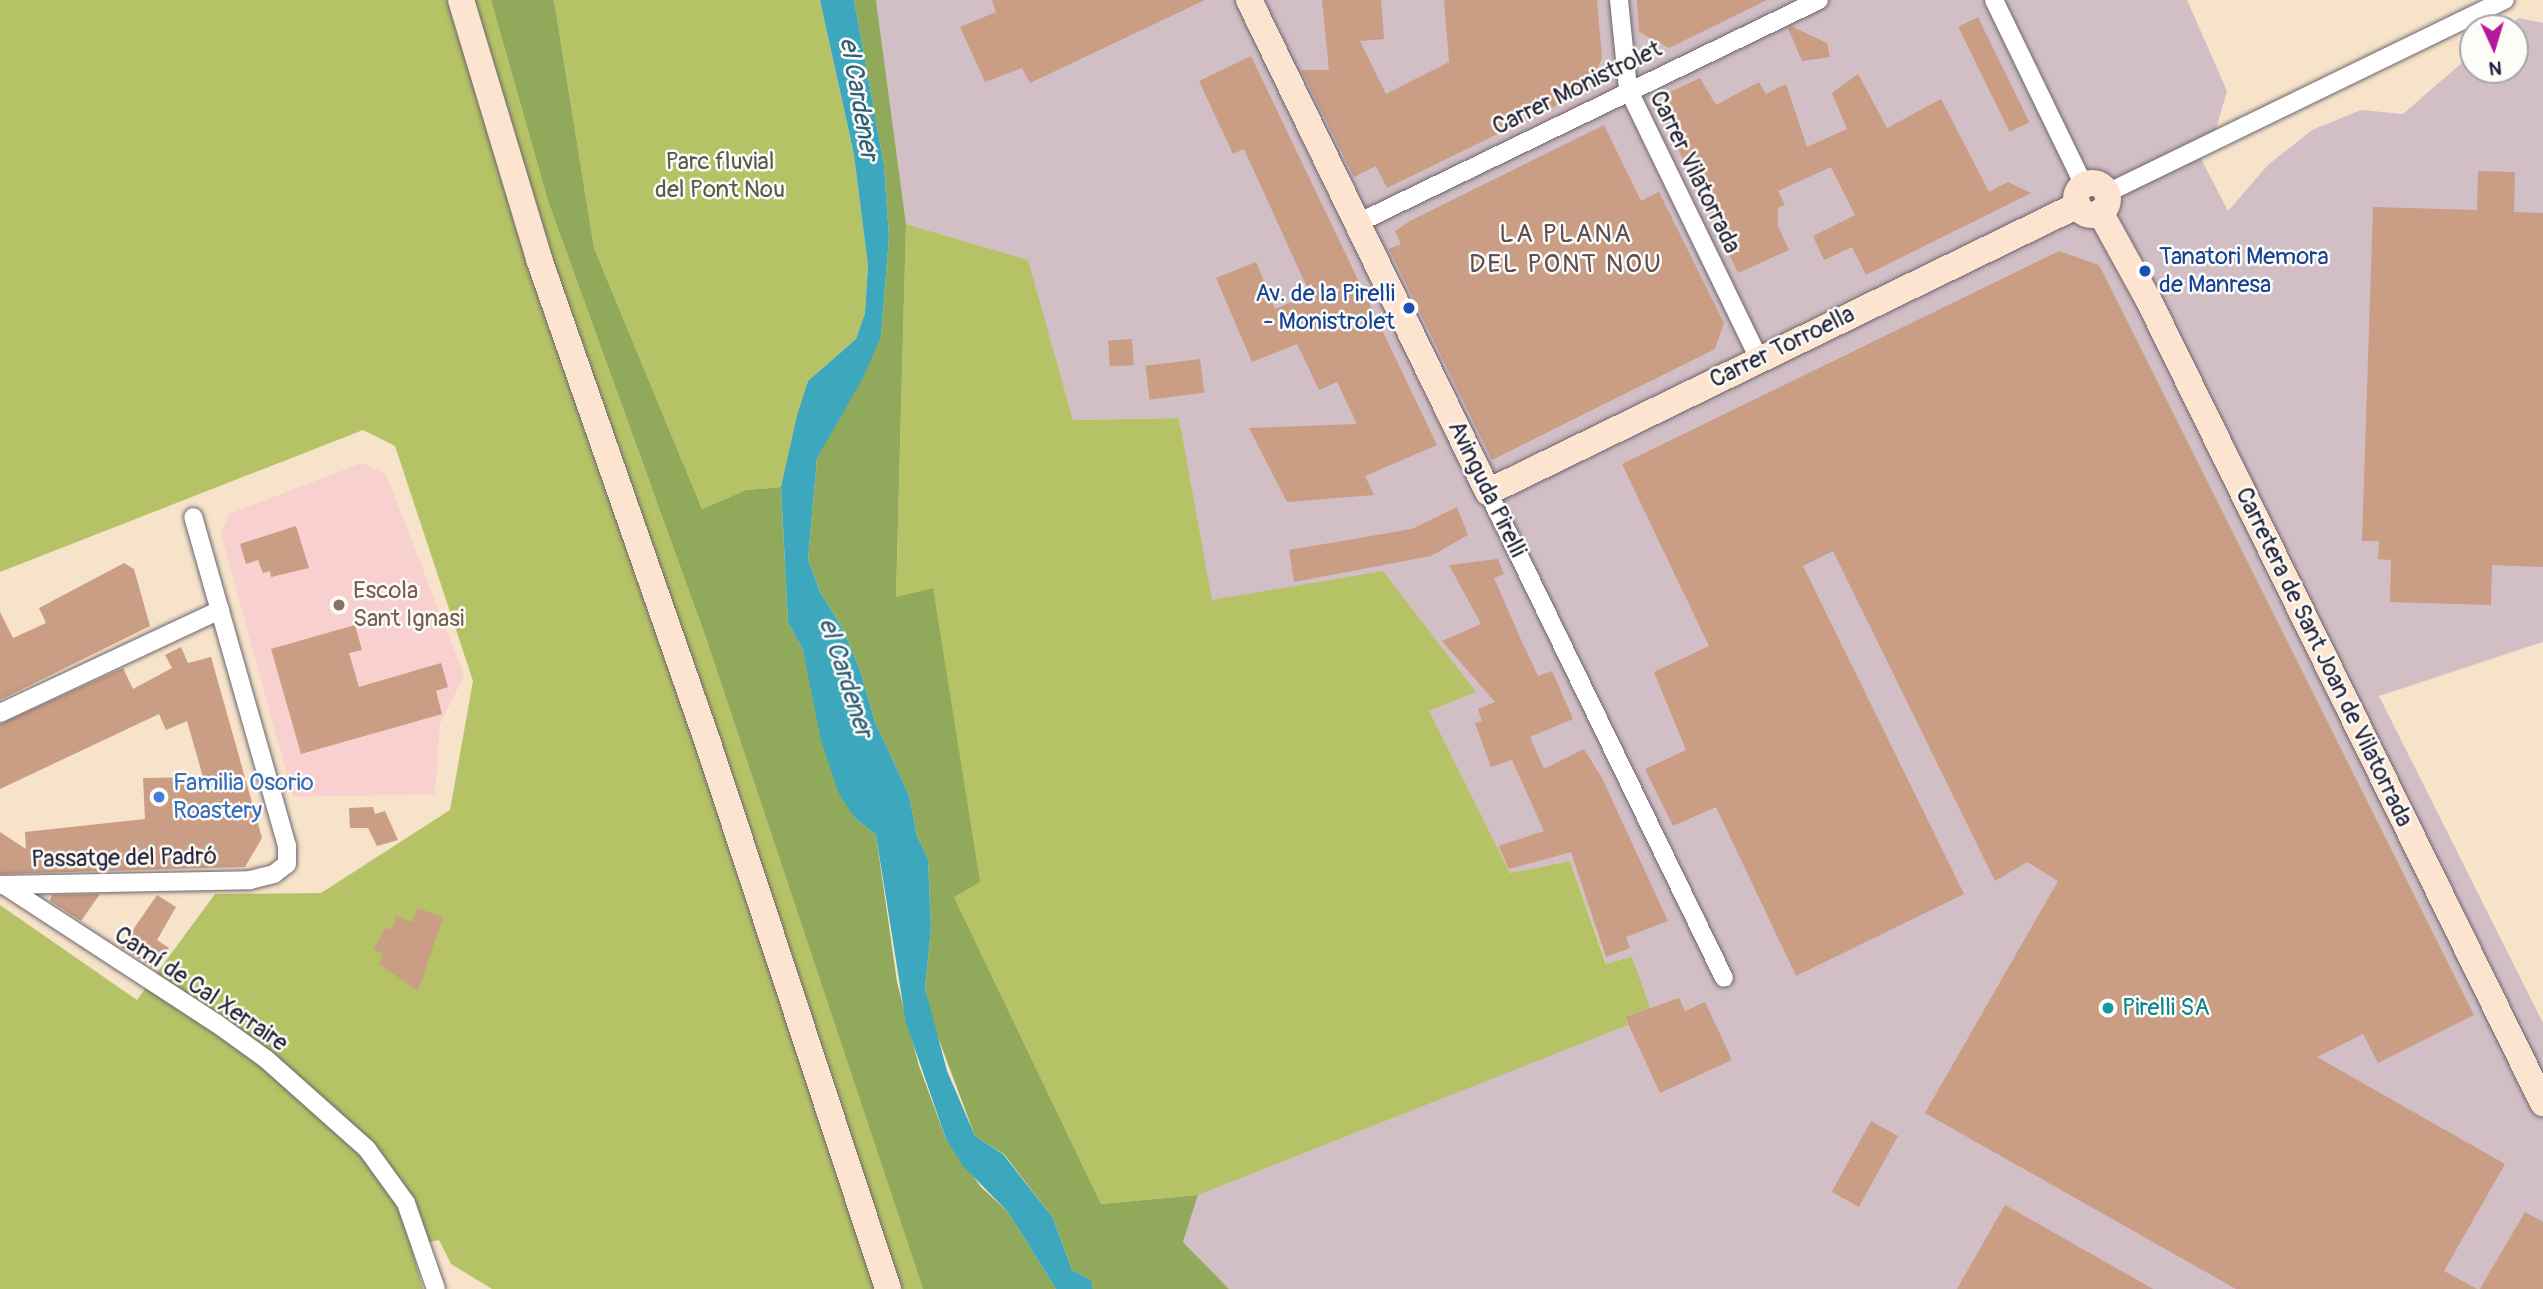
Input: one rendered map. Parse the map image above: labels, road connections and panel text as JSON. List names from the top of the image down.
{
  "streets": {
    "street": [
      "Carrer Monistrolet",
      "Carrer Vilatorrada",
      "Carrer Torroella",
      "Avinguda Pirelli",
      "Carretera de Sant Joan de Vilatorrada",
      "Passatge del Padró",
      "Camí de Cal Xerraire"
    ]
  },
  "crossings": [
    ["Carrer Monistrolet", "Carrer Vilatorrada"],
    ["Carrer Monistrolet", "Avinguda Pirelli"],
    ["Carrer Vilatorrada", "Carrer Torroella"],
    ["Carrer Torroella", "Avinguda Pirelli"],
    ["Carrer Torroella", "Carretera de Sant Joan de Vilatorrada"],
    ["Passatge del Padró", "Camí de Cal Xerraire"]
  ],
  "districts": ["LA PLANA DEL PONT NOU"],
  "water": ["el Cardener"],
  "parks": ["Parc fluvial del Pont Nou"],
  "places": [
    "Tanatori Memora de Manresa",
    "Av. de la Pirelli - Monistrolet",
    "Escola Sant Ignasi",
    "Familia Osorio Roastery",
    "Pirelli SA"
  ],
  "north": "bottom"
}
